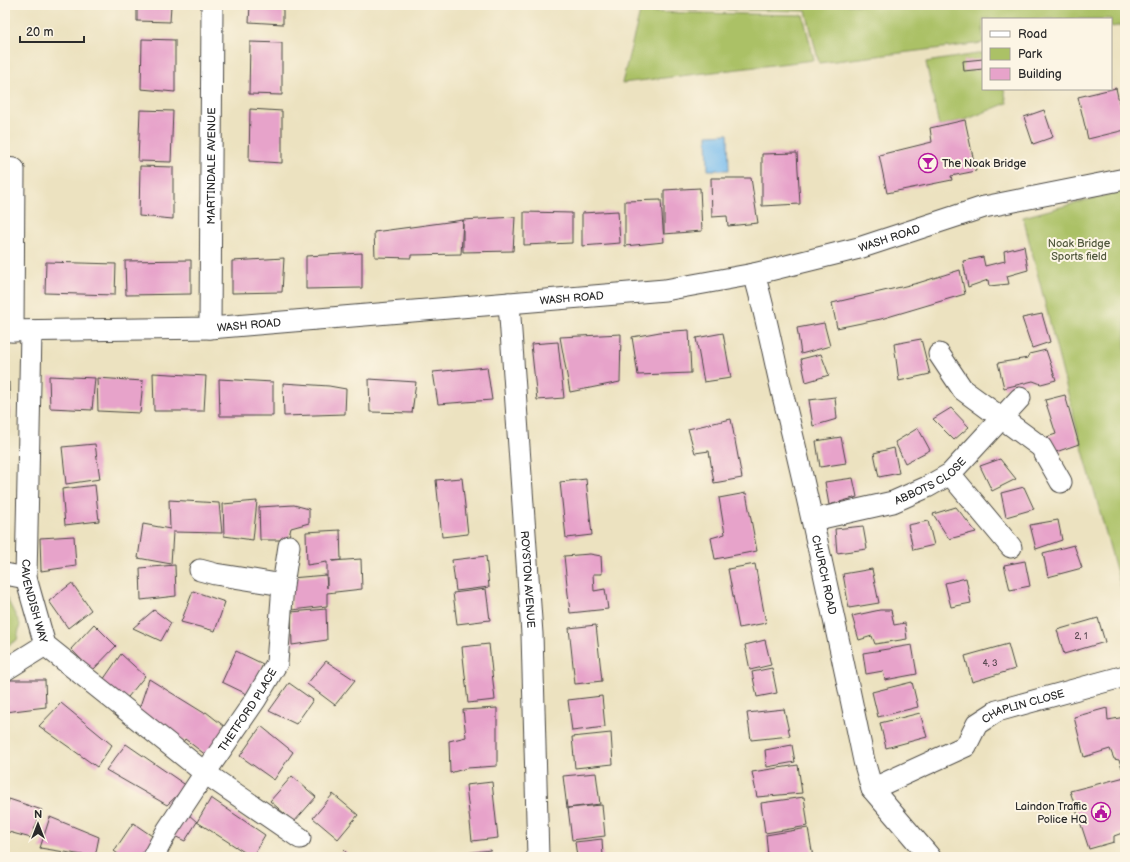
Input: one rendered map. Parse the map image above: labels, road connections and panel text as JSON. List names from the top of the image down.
{
  "streets": {
    "street": [
      "MARTINDALE AVENUE",
      "WASH ROAD",
      "ABBOTS CLOSE",
      "CHURCH ROAD",
      "ROYSTON AVENUE",
      "CAVENDISH WAY",
      "CHAPLIN CLOSE",
      "THETFORD PLACE"
    ]
  },
  "crossings": [
    ["MARTINDALE AVENUE", "WASH ROAD"],
    ["WASH ROAD", "CHURCH ROAD"],
    ["WASH ROAD", "ROYSTON AVENUE"],
    ["WASH ROAD", "CAVENDISH WAY"],
    ["ABBOTS CLOSE", "CHURCH ROAD"],
    ["CHURCH ROAD", "CHAPLIN CLOSE"],
    ["CAVENDISH WAY", "THETFORD PLACE"]
  ],
  "parks": ["Noak Bridge Sports field"],
  "places": {
    "bar": ["The Noak Bridge"],
    "public building": ["Laindon Traffic Police HQ"]
  },
  "house_numbers": ["2, 1", "4, 3"],
  "legend": ["Road", "Park", "Building"],
  "scale_bar": "20 m",
  "north": "top"
}
